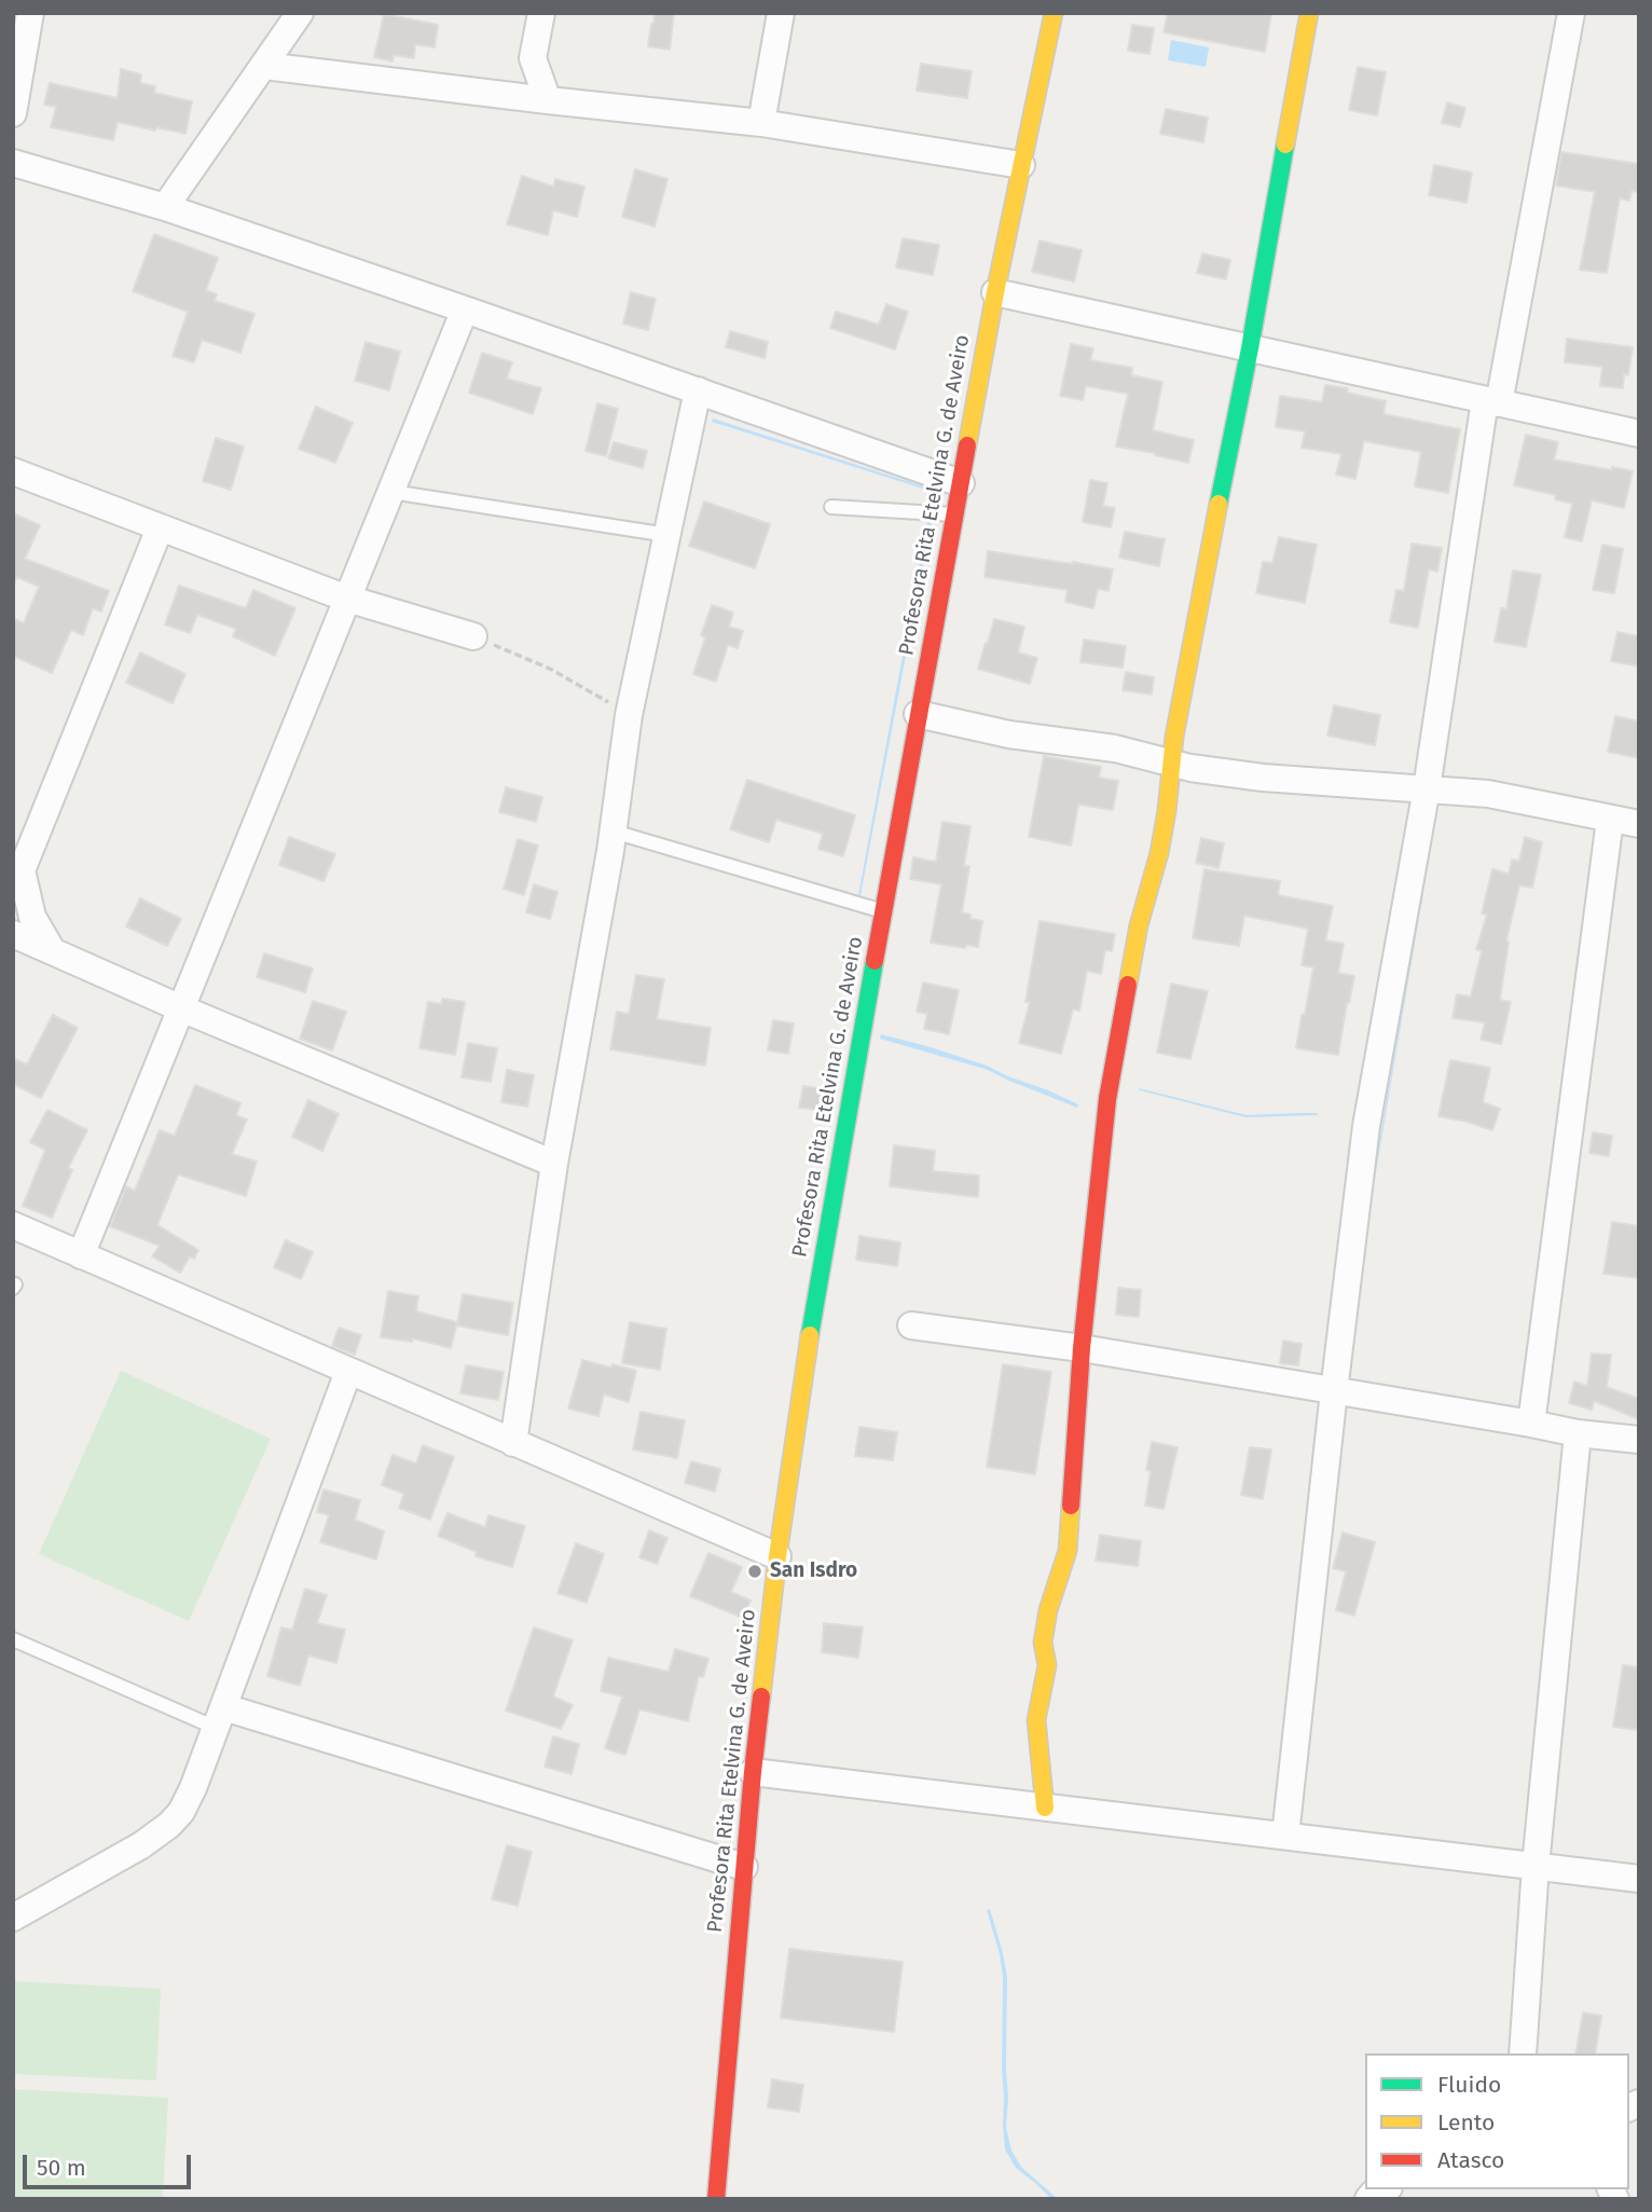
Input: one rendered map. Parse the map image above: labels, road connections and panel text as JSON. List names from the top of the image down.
{
  "streets": {
    "street": ["Profesora Rita Etelvina G. de Aveiro"]
  },
  "places": ["San Isdro"],
  "legend": ["Fluido", "Lento", "Atasco"],
  "scale_bar": "50 m"
}
